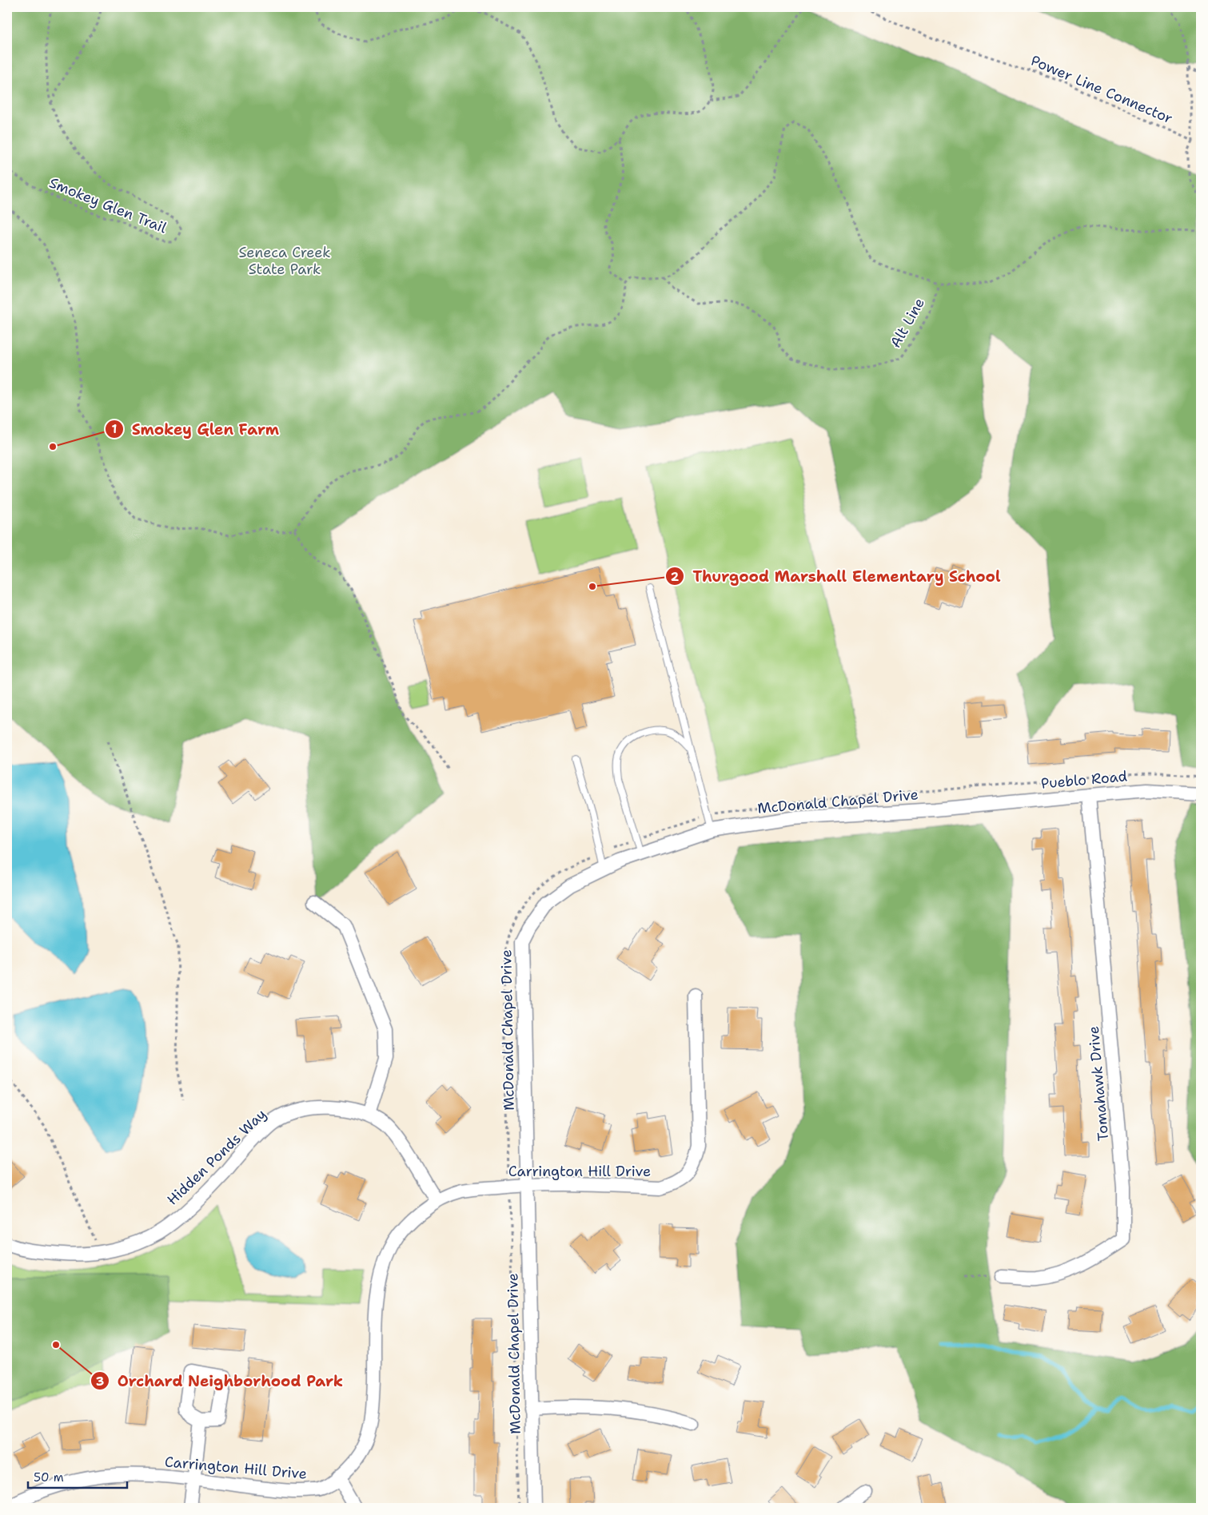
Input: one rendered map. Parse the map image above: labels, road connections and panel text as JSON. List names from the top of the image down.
{
  "streets": {
    "street": [
      "Pueblo Road",
      "McDonald Chapel Drive",
      "Tomahawk Drive",
      "Hidden Ponds Way",
      "Carrington Hill Drive"
    ],
    "path": ["Power Line Connector", "Smokey Glen Trail", "Alt Line"]
  },
  "crossings": [
    ["Pueblo Road", "McDonald Chapel Drive"],
    ["Pueblo Road", "Tomahawk Drive"],
    ["McDonald Chapel Drive", "Carrington Hill Drive"],
    ["Hidden Ponds Way", "Carrington Hill Drive"]
  ],
  "parks": ["Seneca Creek State Park"],
  "places": ["Smokey Glen Farm", "Thurgood Marshall Elementary School", "Orchard Neighborhood Park"],
  "scale_bar": "50 m"
}
